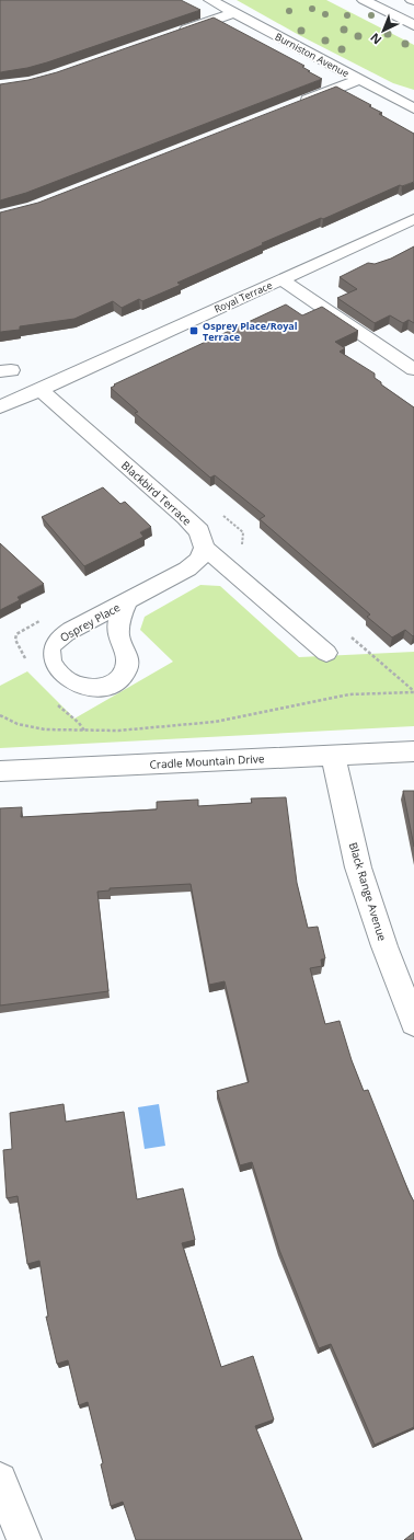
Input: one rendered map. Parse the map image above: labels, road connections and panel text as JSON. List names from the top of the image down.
{
  "streets": {
    "street": [
      "Burniston Avenue",
      "Royal Terrace",
      "Blackbird Terrace",
      "Osprey Place",
      "Cradle Mountain Drive",
      "Black Range Avenue"
    ]
  },
  "crossings": [
    ["Royal Terrace", "Blackbird Terrace"],
    ["Blackbird Terrace", "Osprey Place"],
    ["Cradle Mountain Drive", "Black Range Avenue"]
  ],
  "places": {
    "transit": ["Osprey Place/Royal Terrace"]
  },
  "north": "bottom left"
}
